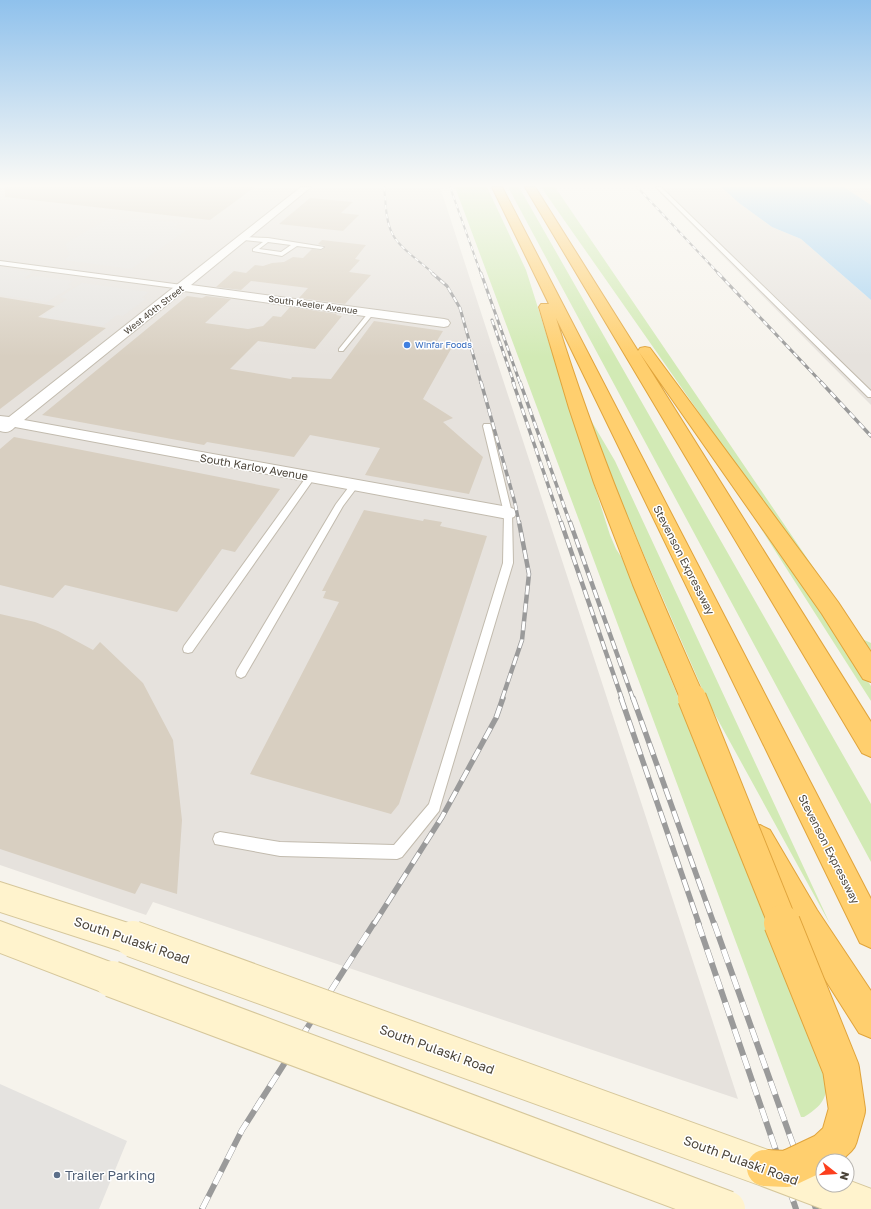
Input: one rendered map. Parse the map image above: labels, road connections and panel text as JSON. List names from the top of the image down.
{
  "streets": {
    "highway": ["Stevenson Expressway"],
    "main road": ["South Pulaski Road"],
    "street": ["South Keeler Avenue", "West 40th Street", "South Karlov Avenue"]
  },
  "crossings": [
    ["South Keeler Avenue", "West 40th Street"],
    ["West 40th Street", "South Karlov Avenue"]
  ],
  "places": ["Winfar Foods", "Trailer Parking"],
  "north": "right"
}
